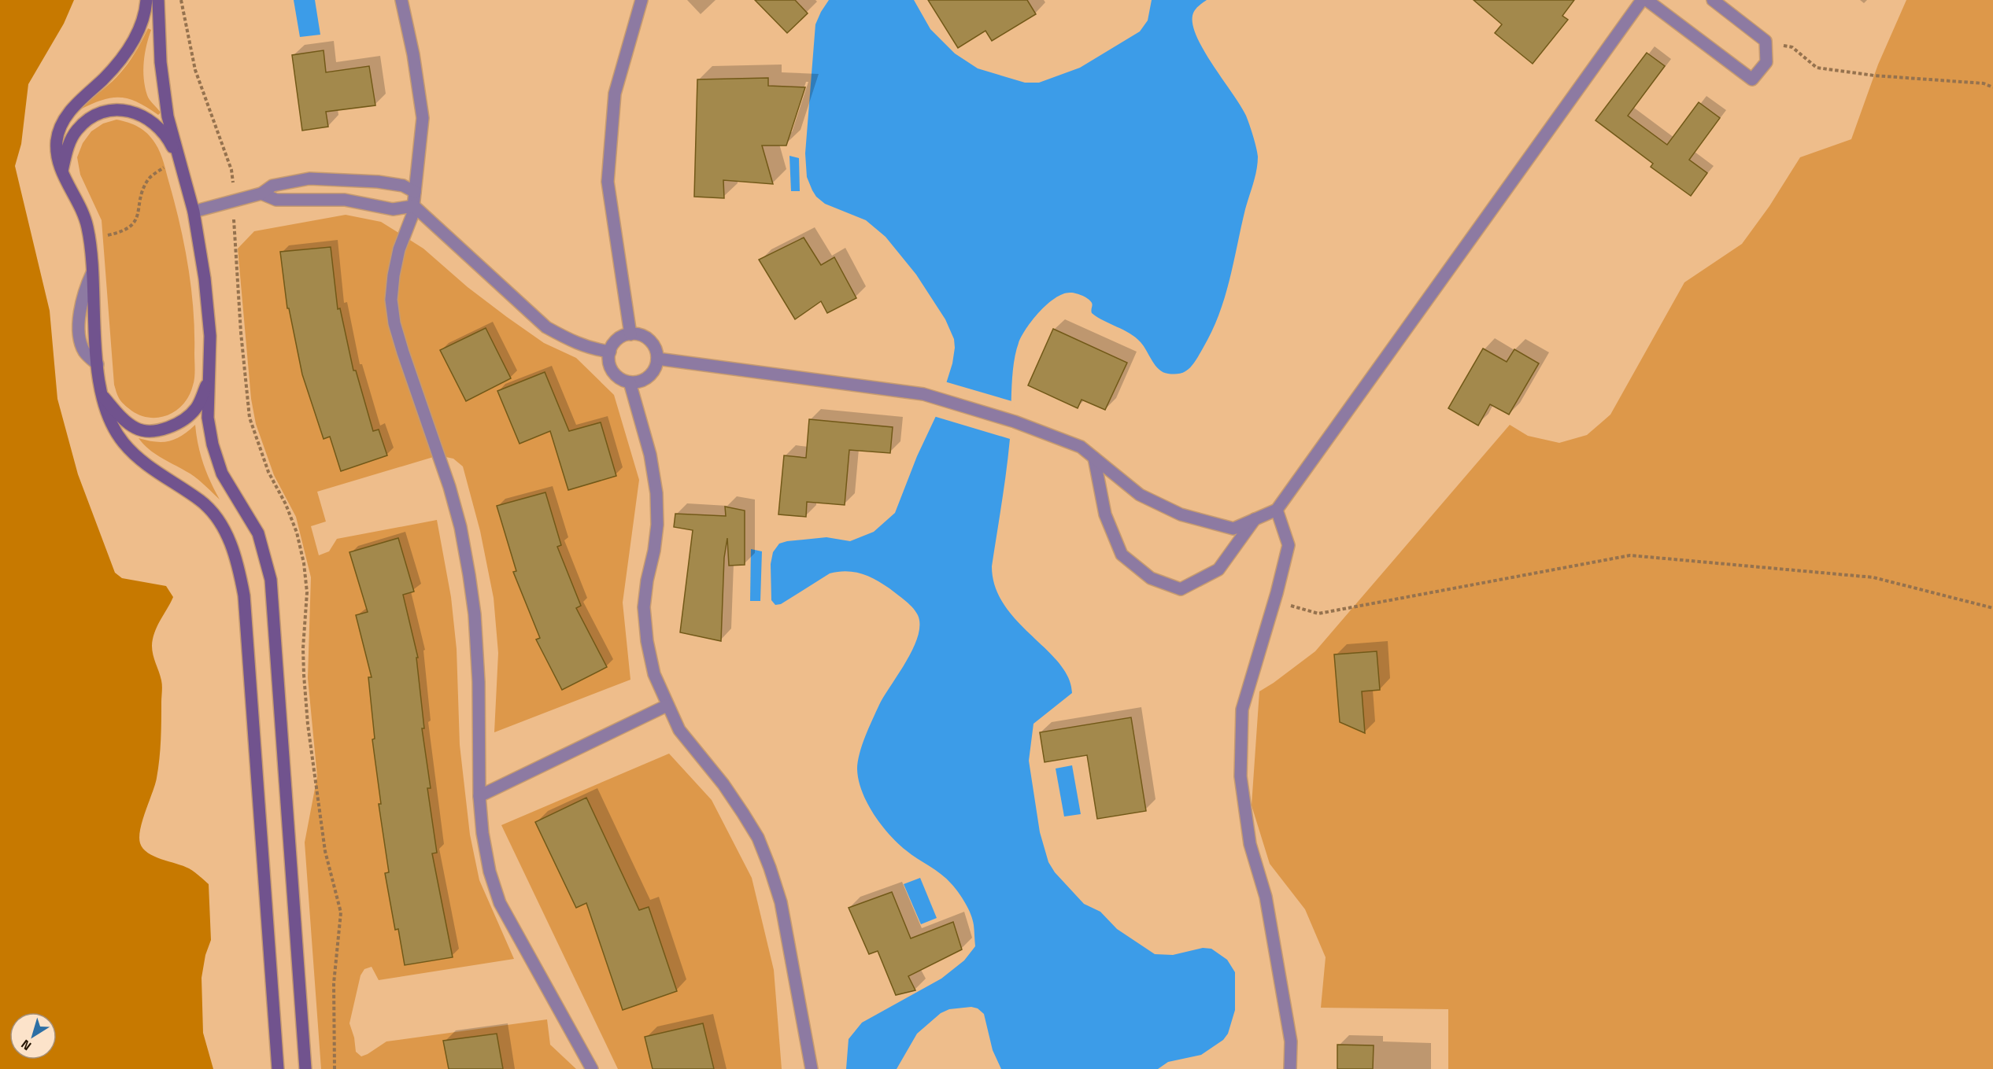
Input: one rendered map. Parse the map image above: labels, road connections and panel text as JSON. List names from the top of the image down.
{
  "north": "bottom left"
}
